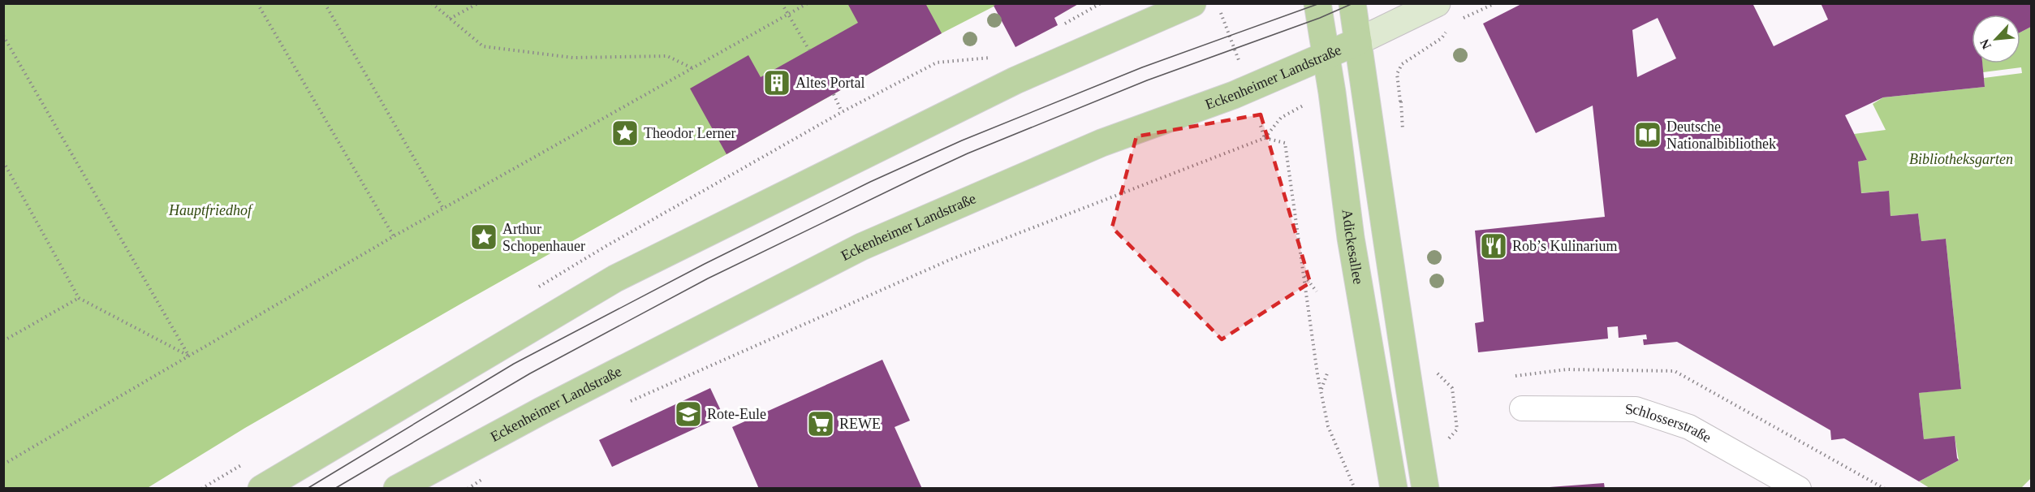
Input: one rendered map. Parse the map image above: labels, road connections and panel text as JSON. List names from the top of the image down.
{
  "streets": {
    "main road": ["Eckenheimer Landstraße", "Adickesallee"],
    "street": ["Schlosserstraße"]
  },
  "crossings": [
    ["Eckenheimer Landstraße", "Adickesallee"]
  ],
  "parks": ["Bibliotheksgarten", "Hauptfriedhof"],
  "places": {
    "building": ["Altes Portal"],
    "place": ["Theodor Lerner", "Arthur Schopenhauer"],
    "library": ["Deutsche Nationalbibliothek"],
    "restaurant": ["Rob’s Kulinarium"],
    "school or university": ["Rote-Eule"],
    "supermarket": ["REWE"]
  },
  "north": "bottom left"
}
